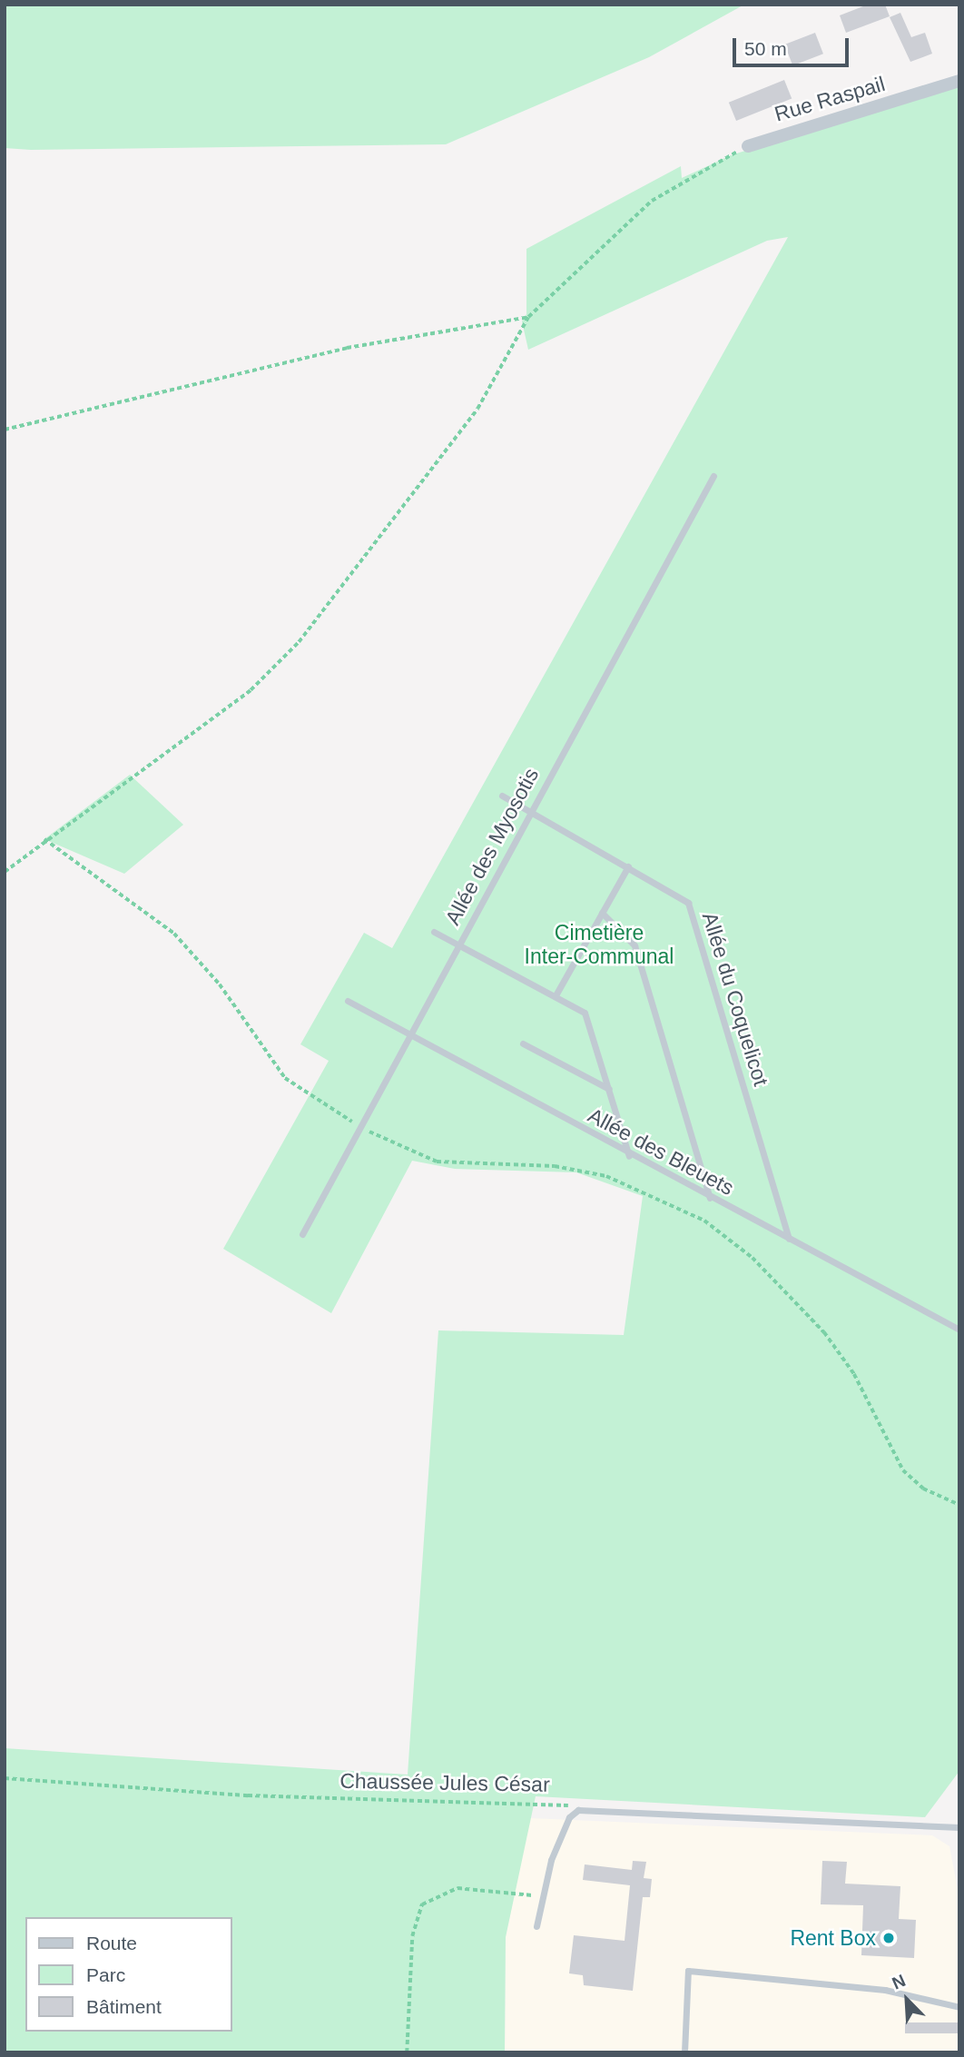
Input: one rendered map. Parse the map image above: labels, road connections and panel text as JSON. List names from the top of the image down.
{
  "streets": {
    "street": ["Rue Raspail"],
    "lane": ["Allée des Myosotis", "Allée du Coquelicot", "Allée des Bleuets"],
    "path": ["Chaussée Jules César"]
  },
  "crossings": [
    ["Allée des Myosotis", "Allée du Coquelicot"],
    ["Allée des Myosotis", "Allée des Bleuets"],
    ["Allée du Coquelicot", "Allée des Bleuets"]
  ],
  "parks": ["Cimetière Inter-Communal"],
  "places": ["Rent Box"],
  "legend": ["Route", "Parc", "Bâtiment"],
  "scale_bar": "50 m",
  "north": "top left"
}
